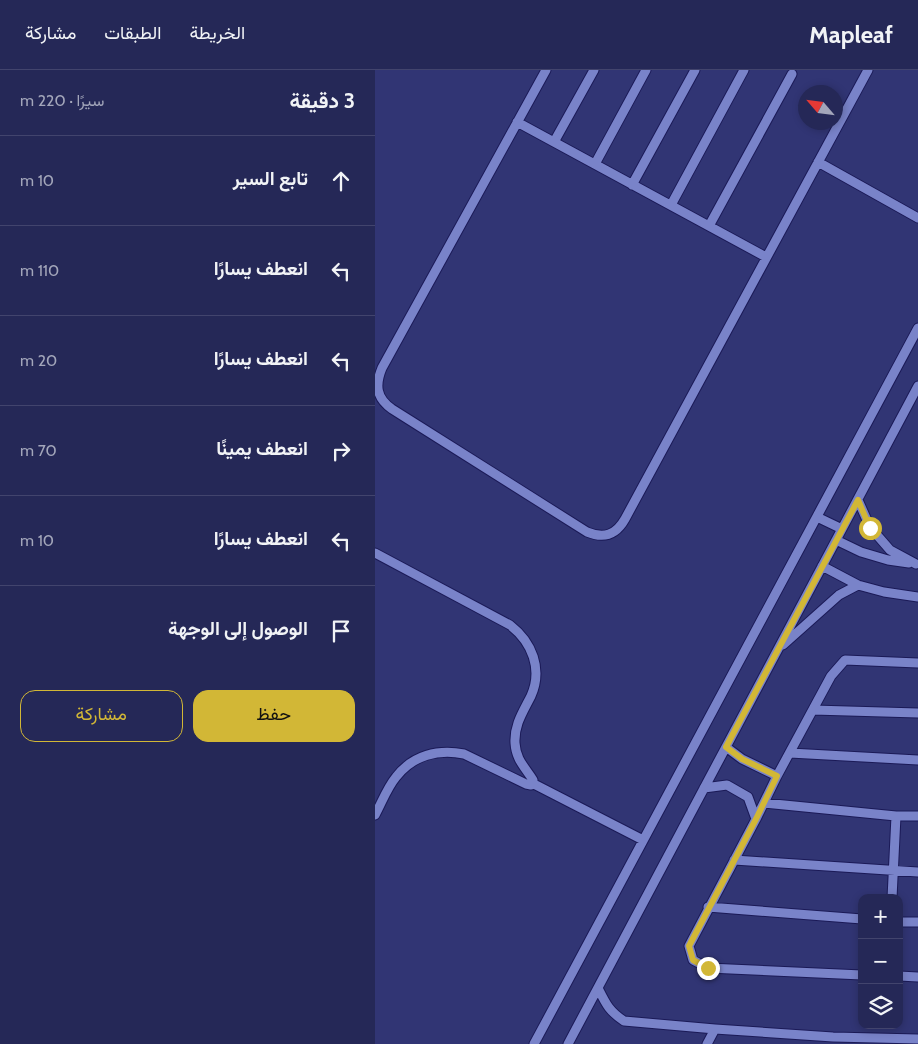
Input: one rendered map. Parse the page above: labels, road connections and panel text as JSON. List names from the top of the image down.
{
  "north": "top left",
  "page": {
    "header": "Mapleaf",
    "nav": ["الخريطة", "الطبقات", "مشاركة"],
    "heading": ["3 دقيقة", "سيرًا · 220 m"],
    "list": [
      ["تابع السير", "10 m"],
      ["انعطف يسارًا", "110 m"],
      ["انعطف يسارًا", "20 m"],
      ["انعطف يمينًا", "70 m"],
      ["انعطف يسارًا", "10 m"],
      "الوصول إلى الوجهة"
    ],
    "buttons": ["حفظ", "مشاركة"],
    "map_buttons": ["+", "−"]
  }
}
